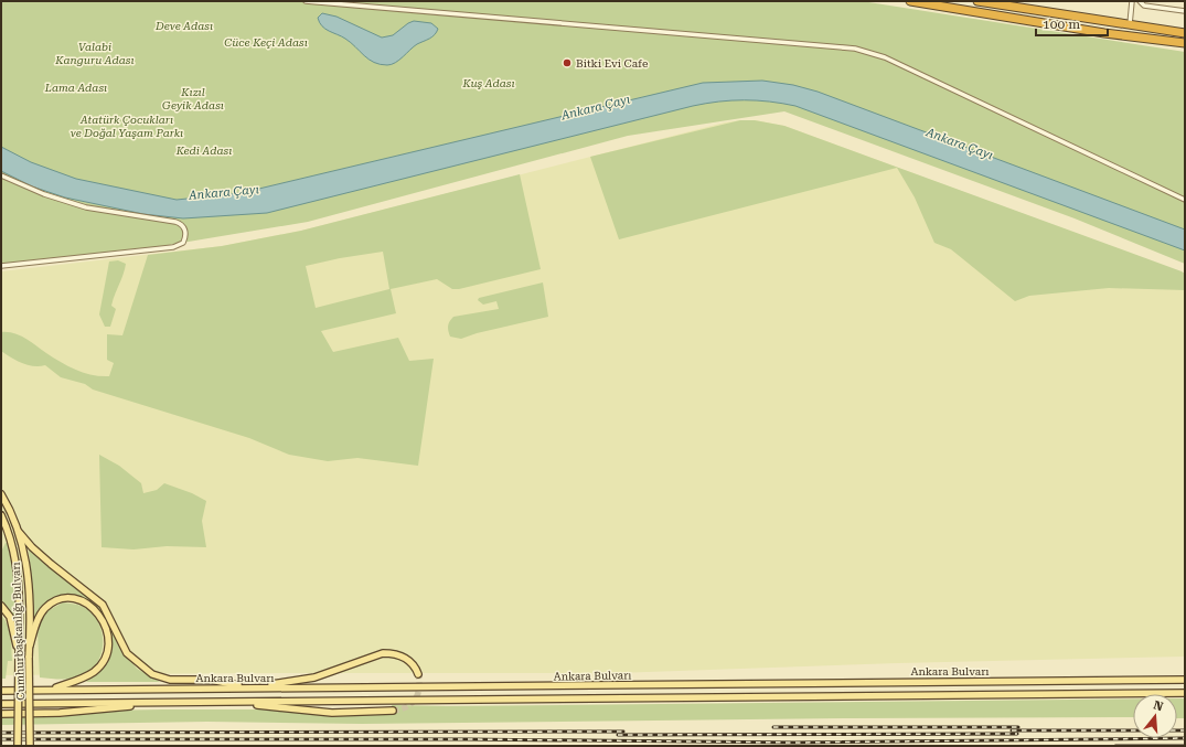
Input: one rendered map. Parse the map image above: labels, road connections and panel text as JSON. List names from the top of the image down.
{
  "streets": {
    "main road": ["Cumhurbaşkanlığı Bulvarı", "Ankara Bulvarı"]
  },
  "water": ["Ankara Çayı"],
  "parks": [
    "Deve Adası",
    "Cüce Keçi Adası",
    "Valabi Kanguru Adası",
    "Kuş Adası",
    "Lama Adası",
    "Kızıl Geyik Adası",
    "Atatürk Çocukları ve Doğal Yaşam Parkı",
    "Kedi Adası"
  ],
  "places": ["Bitki Evi Cafe"],
  "scale_bar": "100 m",
  "north": "top"
}
